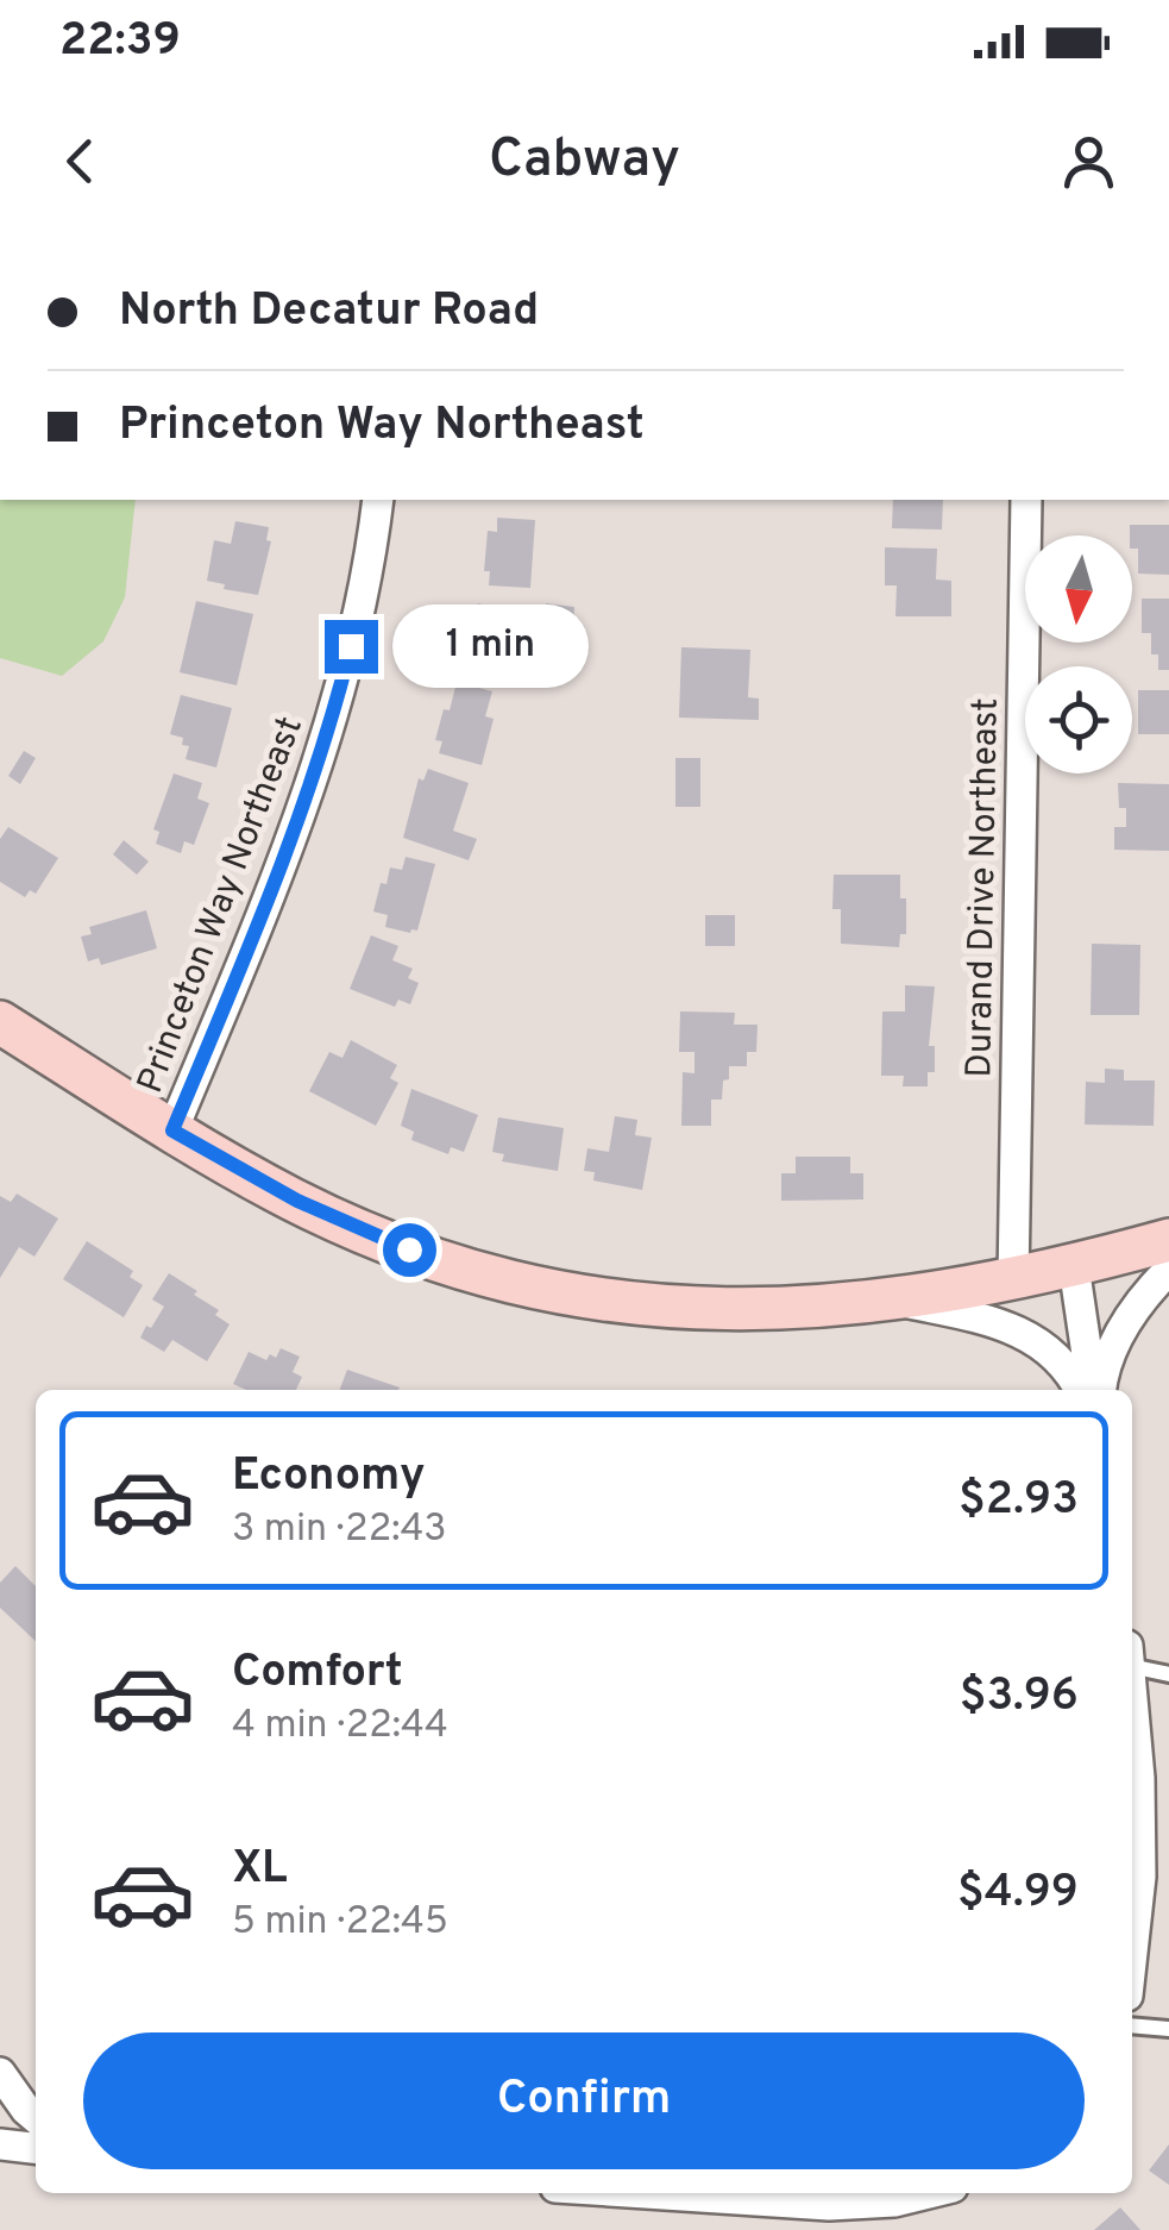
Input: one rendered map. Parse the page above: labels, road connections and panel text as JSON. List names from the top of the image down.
{
  "streets": {
    "street": ["Durand Drive Northeast", "Princeton Way Northeast"]
  },
  "north": "bottom",
  "page": {
    "status": "22:39",
    "header": "Cabway",
    "banner": ["North Decatur Road", "Princeton Way Northeast"],
    "bubble": "1 min",
    "list": [
      {
        "name": "Economy",
        "note": "3 min · 22:43",
        "value": "$2.93"
      },
      {
        "name": "Comfort",
        "note": "4 min · 22:44",
        "value": "$3.96"
      },
      {
        "name": "XL",
        "note": "5 min · 22:45",
        "value": "$4.99"
      }
    ],
    "buttons": "Confirm"
  }
}
